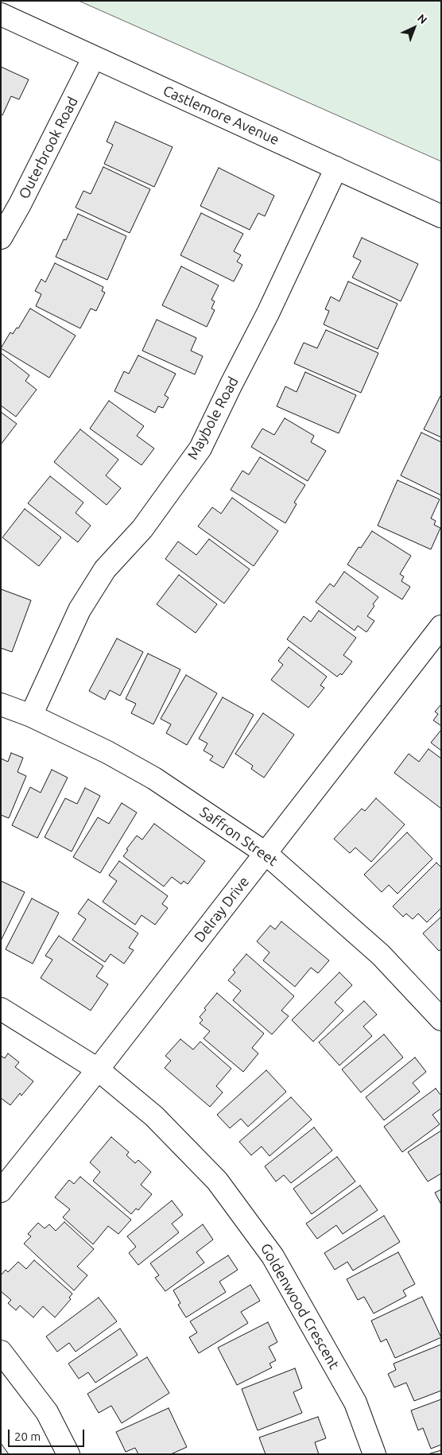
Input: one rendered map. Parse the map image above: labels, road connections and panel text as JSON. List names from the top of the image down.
{
  "streets": {
    "street": [
      "Castlemore Avenue",
      "Outerbrook Road",
      "Maybole Road",
      "Saffron Street",
      "Delray Drive",
      "Goldenwood Crescent"
    ]
  },
  "crossings": [
    ["Castlemore Avenue", "Outerbrook Road"],
    ["Castlemore Avenue", "Maybole Road"],
    ["Maybole Road", "Saffron Street"],
    ["Saffron Street", "Delray Drive"],
    ["Delray Drive", "Goldenwood Crescent"]
  ],
  "scale_bar": "20 m",
  "north": "top right"
}
